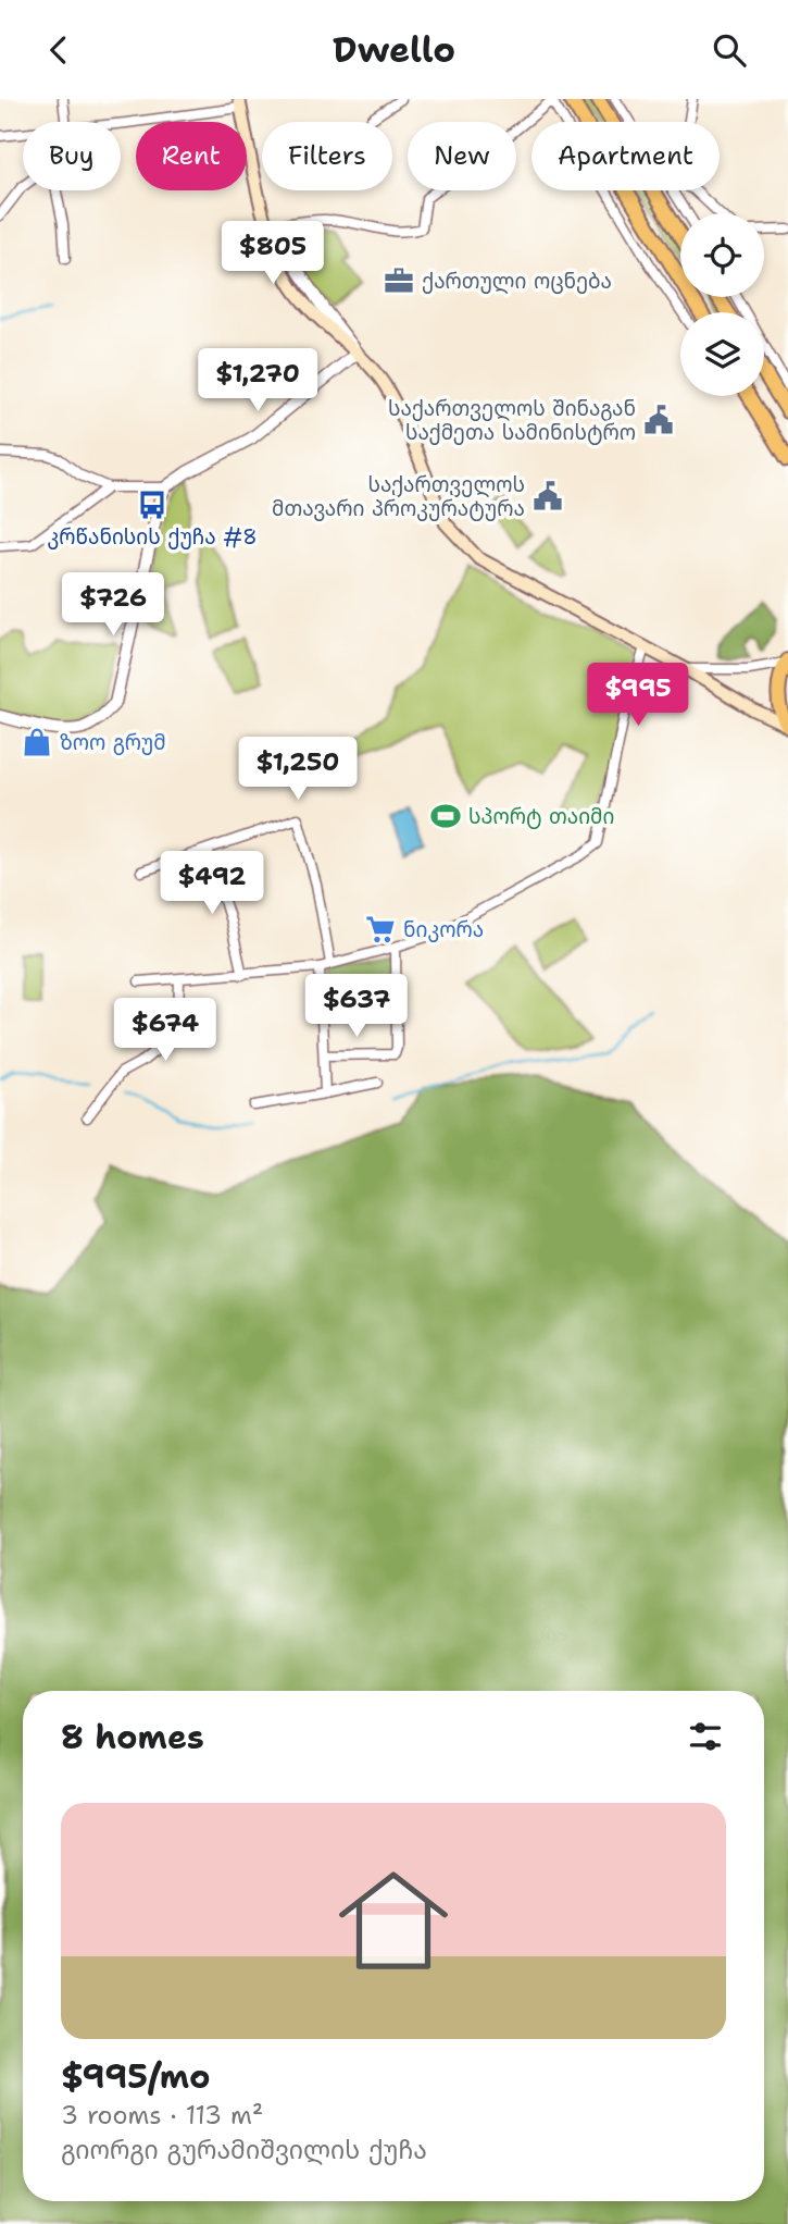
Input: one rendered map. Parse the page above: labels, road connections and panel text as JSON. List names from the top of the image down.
{
  "places": {
    "office": ["ქართული ოცნება"],
    "public building": ["საქართველოს შინაგან საქმეთა სამინისტრო", "საქართველოს მთავარი პროკურატურა"],
    "bus stop": ["კრწანისის ქუჩა #8"],
    "shop": ["ზოო გრუმ"],
    "sports": ["სპორტ თაიმი"],
    "supermarket": ["ნიკორა"]
  },
  "page": {
    "header": "Dwello",
    "chip": [
      "Buy",
      "Rent",
      "Filters",
      "New",
      "Apartment"
    ],
    "price": [
      "$805",
      "$1,270",
      "$726",
      "$995",
      "$1,250",
      "$492",
      "$637",
      "$674"
    ],
    "heading": "8 homes",
    "list": [
      {
        "name": "$995/mo",
        "note": "3 rooms · 113 m² · გიორგი გურამიშვილის ქუჩა"
      }
    ]
  }
}
